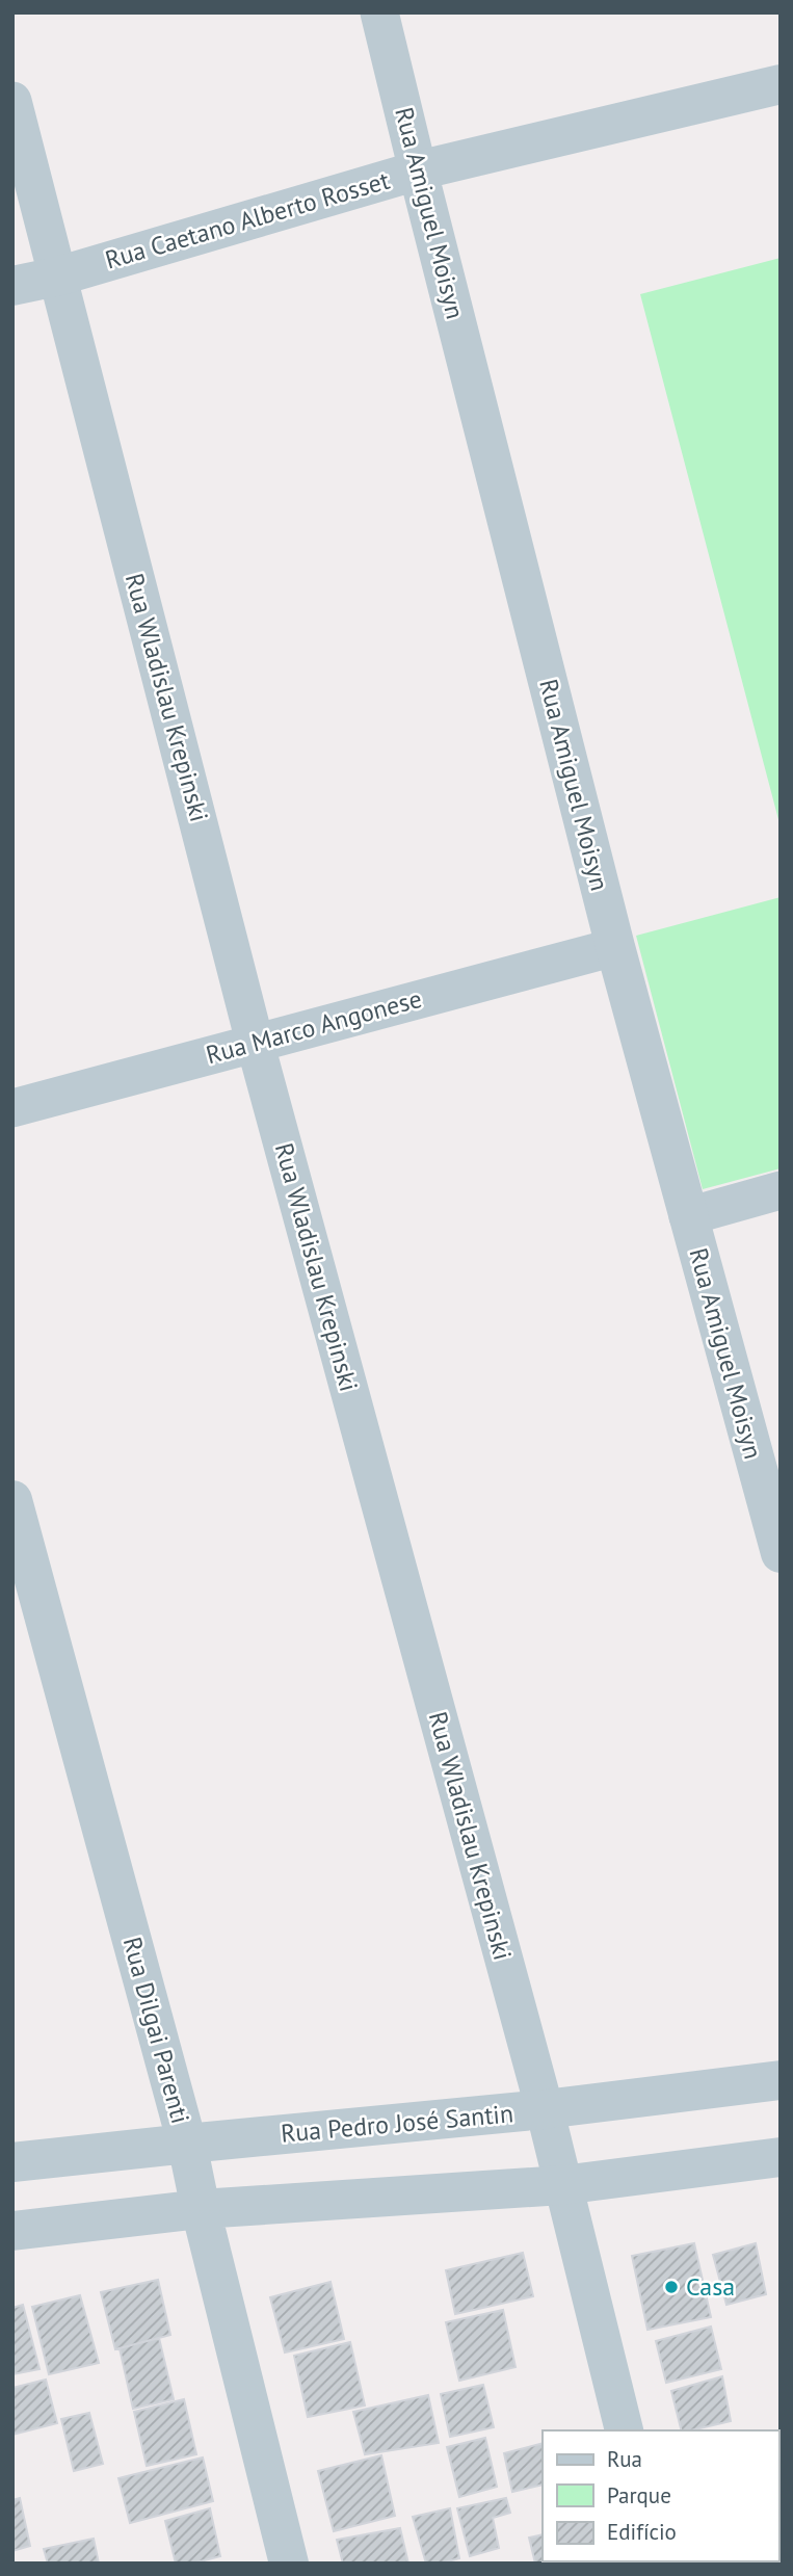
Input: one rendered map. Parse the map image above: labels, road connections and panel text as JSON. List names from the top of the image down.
{
  "streets": {
    "street": [
      "Rua Amiguel Moisyn",
      "Rua Caetano Alberto Rosset",
      "Rua Wladislau Krepinski",
      "Rua Marco Angonese",
      "Rua Dilgai Parenti",
      "Rua Pedro José Santin"
    ]
  },
  "crossings": [
    ["Rua Amiguel Moisyn", "Rua Caetano Alberto Rosset"],
    ["Rua Amiguel Moisyn", "Rua Marco Angonese"],
    ["Rua Caetano Alberto Rosset", "Rua Wladislau Krepinski"],
    ["Rua Wladislau Krepinski", "Rua Marco Angonese"],
    ["Rua Wladislau Krepinski", "Rua Pedro José Santin"],
    ["Rua Dilgai Parenti", "Rua Pedro José Santin"]
  ],
  "places": ["Casa"],
  "legend": ["Rua", "Parque", "Edifício"]
}
